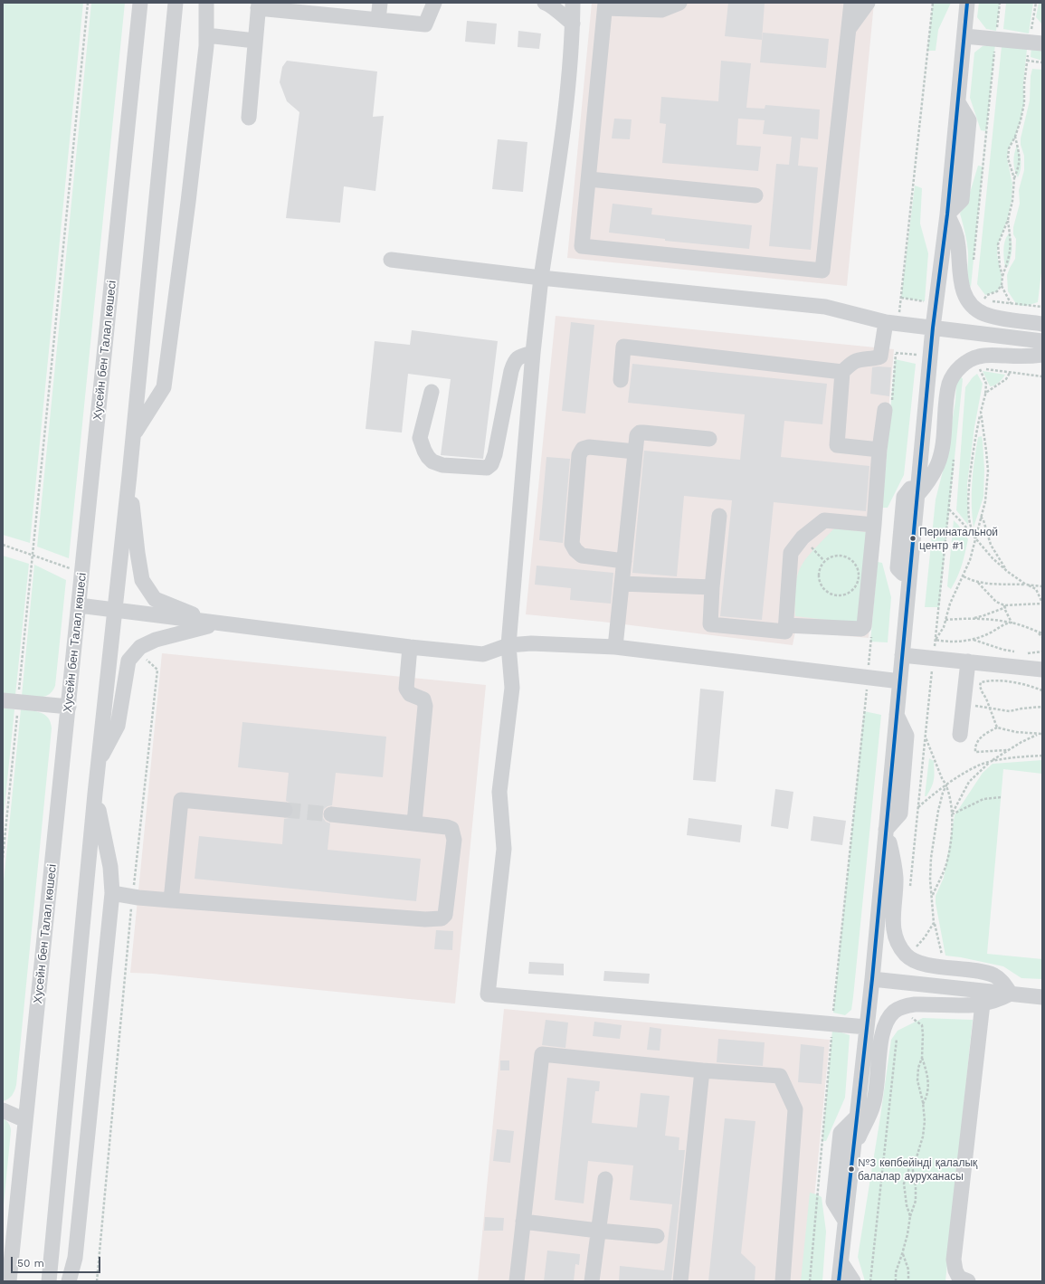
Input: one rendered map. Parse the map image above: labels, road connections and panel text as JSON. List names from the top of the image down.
{
  "streets": {
    "street": ["Хусейн бен Талал көшесі"]
  },
  "places": ["Перинатальной центр #1", "№3 көпбейінді қалалық балалар ауруханасы"],
  "scale_bar": "50 m"
}
